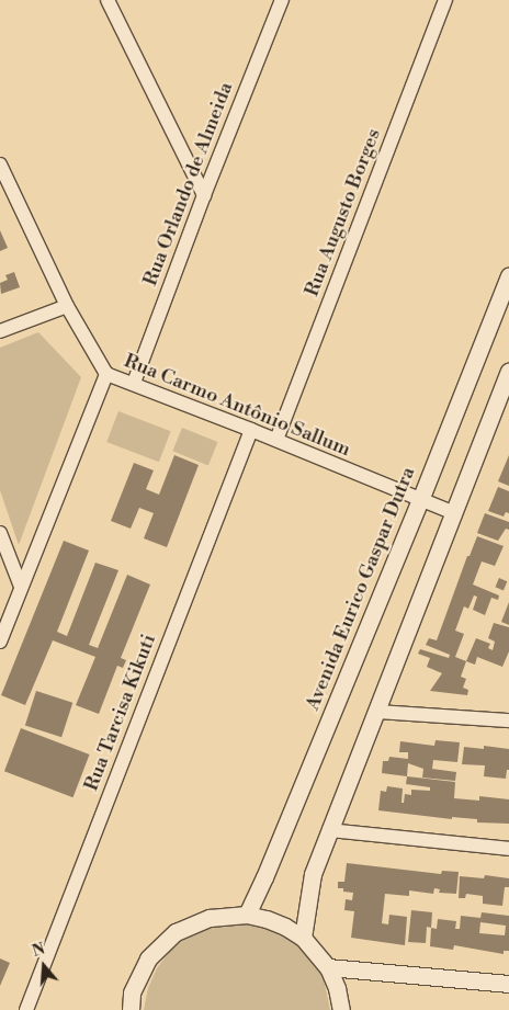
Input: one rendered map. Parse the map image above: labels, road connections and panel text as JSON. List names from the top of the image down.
{
  "streets": {
    "street": [
      "Rua Orlando de Almeida",
      "Rua Augusto Borges",
      "Rua Carmo Antônio Sallum",
      "Avenida Eurico Gaspar Dutra",
      "Rua Tarcisa Kikuti"
    ]
  },
  "crossings": [
    ["Rua Orlando de Almeida", "Rua Carmo Antônio Sallum"],
    ["Rua Augusto Borges", "Rua Carmo Antônio Sallum"],
    ["Rua Carmo Antônio Sallum", "Avenida Eurico Gaspar Dutra"],
    ["Rua Carmo Antônio Sallum", "Rua Tarcisa Kikuti"]
  ],
  "north": "top"
}
